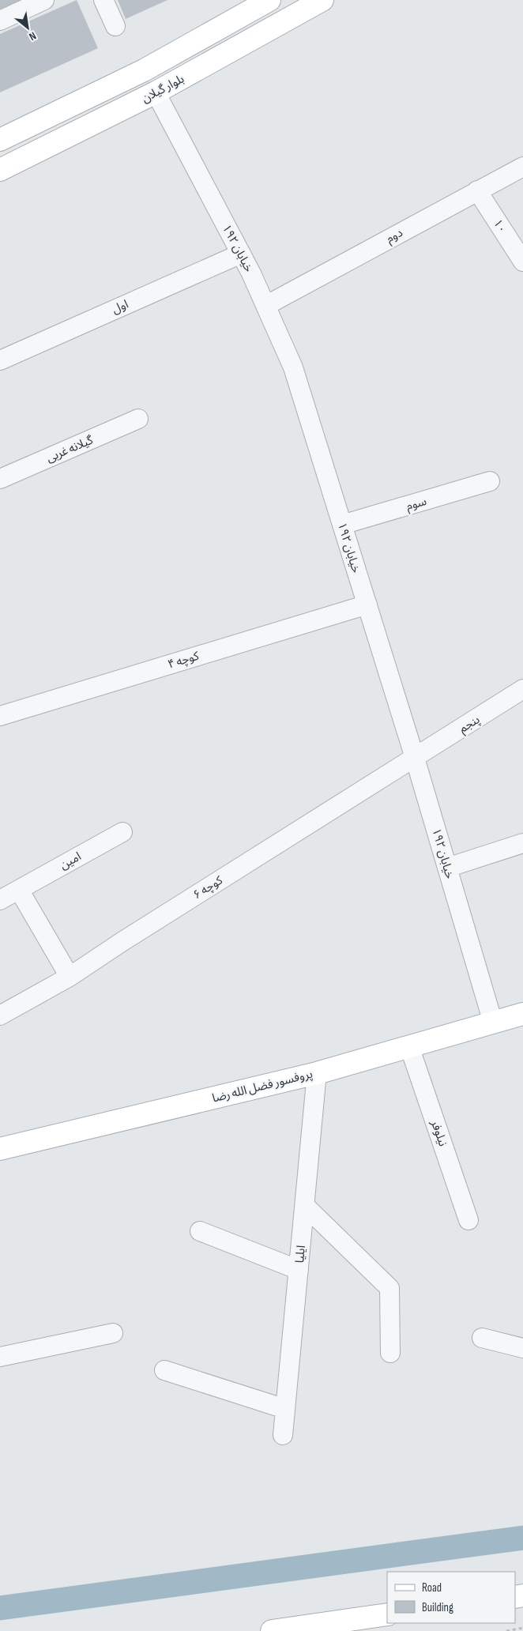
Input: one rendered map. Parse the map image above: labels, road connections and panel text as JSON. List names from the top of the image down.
{
  "streets": {
    "main road": ["بلوار گیلان", "پروفسور فضل الله رضا"],
    "street": [
      "۱۰",
      "دوم",
      "خیابان ۱۹۲",
      "اول",
      "گیلانه غربی",
      "سوم",
      "کوچه ۴",
      "پنجم",
      "امین",
      "کوچه ۶",
      "نیلوفر",
      "ایلیا"
    ]
  },
  "crossings": [
    ["بلوار گیلان", "خیابان ۱۹۲"],
    ["۱۰", "دوم"],
    ["دوم", "خیابان ۱۹۲"],
    ["خیابان ۱۹۲", "اول"],
    ["خیابان ۱۹۲", "سوم"],
    ["خیابان ۱۹۲", "کوچه ۴"],
    ["خیابان ۱۹۲", "پنجم"],
    ["خیابان ۱۹۲", "کوچه ۶"],
    ["خیابان ۱۹۲", "پروفسور فضل الله رضا"],
    ["پنجم", "کوچه ۶"],
    ["پروفسور فضل الله رضا", "نیلوفر"],
    ["پروفسور فضل الله رضا", "ایلیا"]
  ],
  "legend": ["Road", "Building"],
  "north": "bottom right"
}
